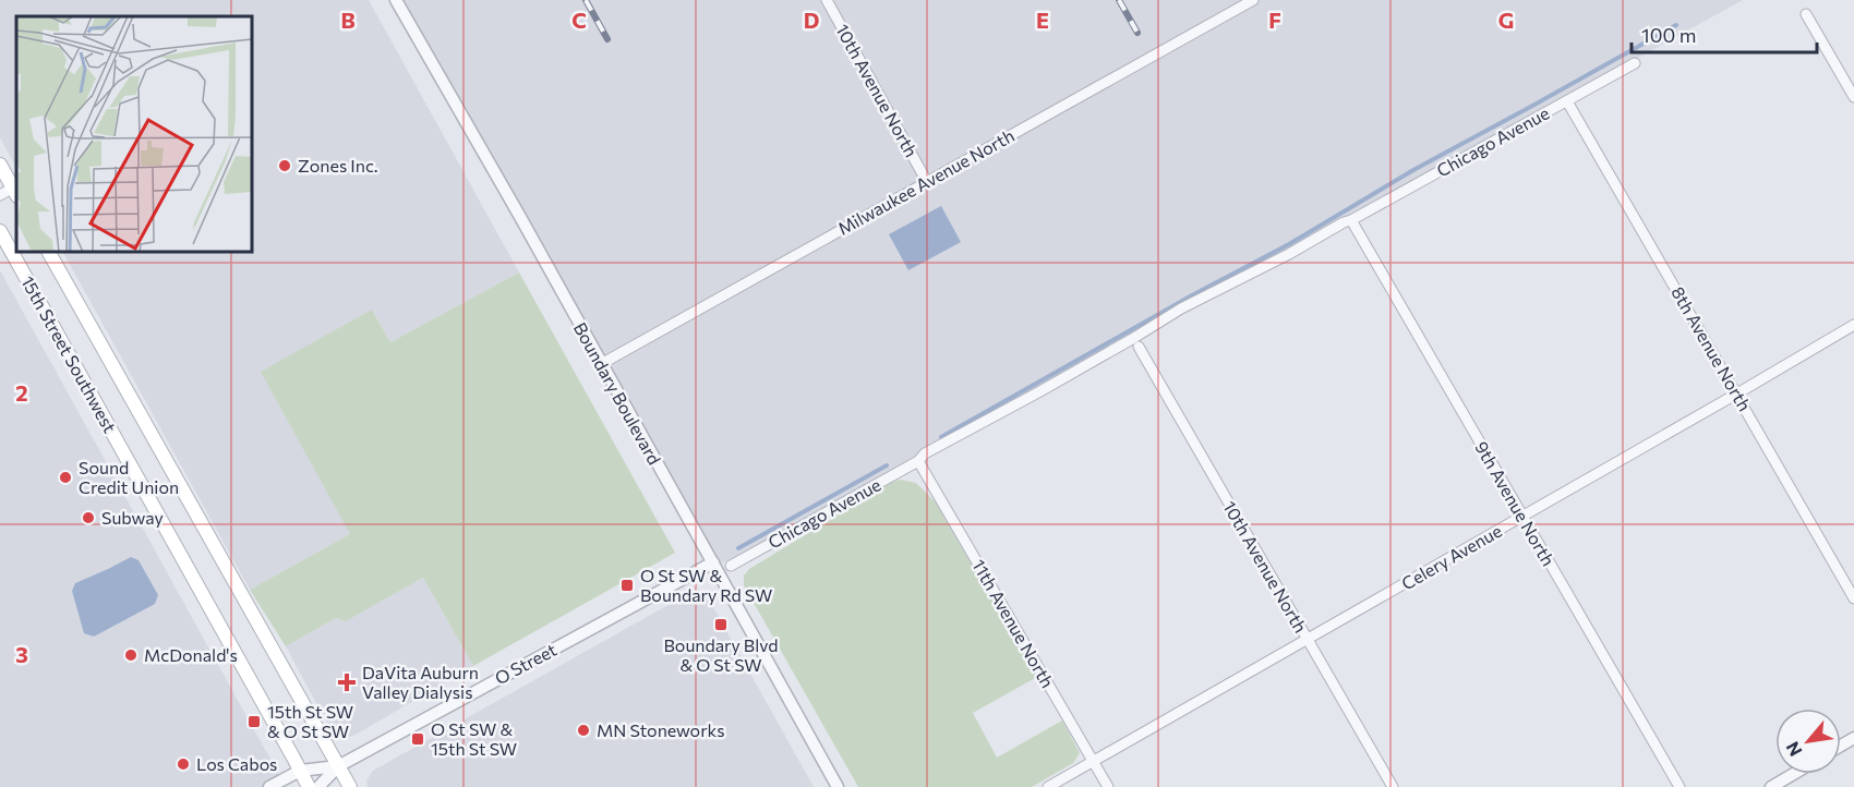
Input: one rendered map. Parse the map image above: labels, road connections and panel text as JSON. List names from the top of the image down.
{
  "streets": {
    "main road": ["15th Street Southwest"],
    "street": [
      "10th Avenue North",
      "Chicago Avenue",
      "Milwaukee Avenue North",
      "8th Avenue North",
      "Boundary Boulevard",
      "9th Avenue North",
      "Celery Avenue",
      "11th Avenue North",
      "O Street"
    ]
  },
  "crossings": [
    ["10th Avenue North", "Milwaukee Avenue North"],
    ["10th Avenue North", "Celery Avenue"],
    ["Chicago Avenue", "8th Avenue North"],
    ["Chicago Avenue", "9th Avenue North"],
    ["Chicago Avenue", "11th Avenue North"],
    ["Milwaukee Avenue North", "Boundary Boulevard"],
    ["8th Avenue North", "Celery Avenue"],
    ["15th Street Southwest", "O Street"],
    ["Boundary Boulevard", "O Street"],
    ["9th Avenue North", "Celery Avenue"],
    ["Celery Avenue", "11th Avenue North"]
  ],
  "places": {
    "other": [
      "Zones Inc.",
      "Sound Credit Union",
      "Subway",
      "McDonald's",
      "MN Stoneworks",
      "Los Cabos"
    ],
    "transit": [
      "O St SW & Boundary Rd SW",
      "Boundary Blvd & O St SW",
      "15th St SW & O St SW",
      "O St SW & 15th St SW"
    ],
    "health": ["DaVita Auburn Valley Dialysis"]
  },
  "scale_bar": "100 m",
  "north": "bottom left",
  "grid": {
    "columns": [
      "B",
      "C",
      "D",
      "E",
      "F",
      "G"
    ],
    "rows": ["2", "3"]
  }
}
